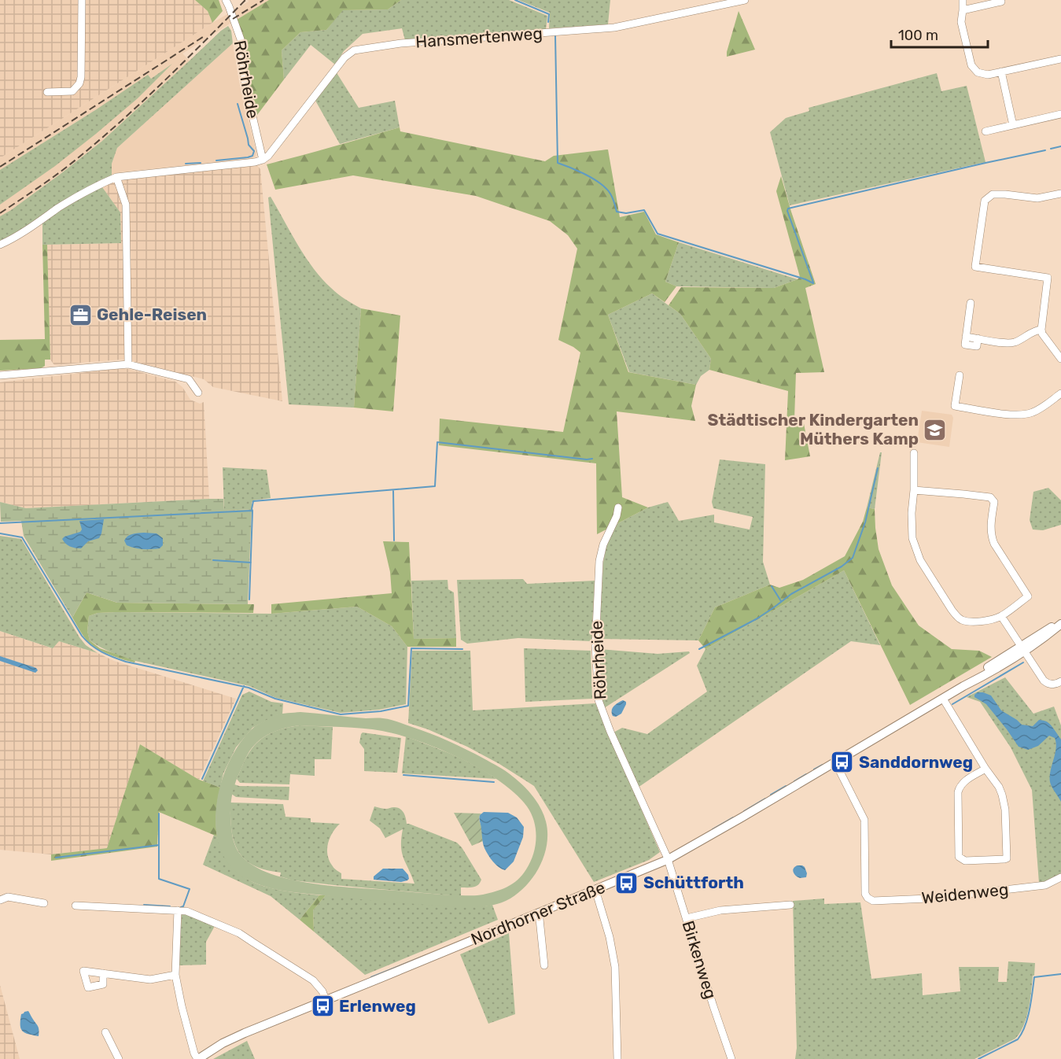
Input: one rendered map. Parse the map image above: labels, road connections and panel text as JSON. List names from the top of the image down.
{
  "streets": {
    "street": [
      "Hansmertenweg",
      "Röhrheide",
      "Weidenweg",
      "Nordhorner Straße",
      "Birkenweg"
    ]
  },
  "crossings": [
    ["Hansmertenweg", "Röhrheide"],
    ["Röhrheide", "Nordhorner Straße"],
    ["Röhrheide", "Birkenweg"],
    ["Weidenweg", "Nordhorner Straße"],
    ["Nordhorner Straße", "Birkenweg"]
  ],
  "places": {
    "office": ["Gehle-Reisen"],
    "school or university": ["Städtischer Kindergarten Müthers Kamp"],
    "bus stop": ["Sanddornweg", "Schüttforth", "Erlenweg"]
  },
  "scale_bar": "100 m"
}
